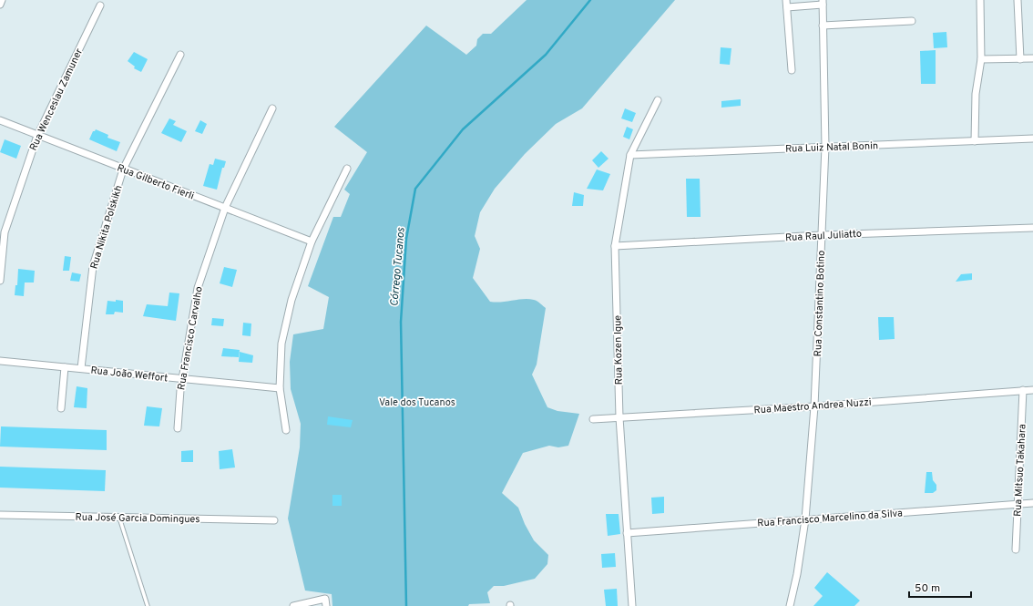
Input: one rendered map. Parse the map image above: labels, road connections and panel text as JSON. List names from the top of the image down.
{
  "streets": {
    "street": [
      "Rua Wenceslau Zamuner",
      "Rua Luiz Natal Bonin",
      "Rua Gilberto Fierli",
      "Rua Nikita Polskikh",
      "Rua Raul Juliatto",
      "Rua Constantino Botino",
      "Rua Francisco Carvalho",
      "Rua Kozen Igue",
      "Rua João Weffort",
      "Rua Maestro Andrea Nuzzi",
      "Rua Mitsuo Takahara",
      "Rua José Garcia Domingues",
      "Rua Francisco Marcelino da Silva"
    ]
  },
  "crossings": [
    ["Rua Wenceslau Zamuner", "Rua Gilberto Fierli"],
    ["Rua Luiz Natal Bonin", "Rua Constantino Botino"],
    ["Rua Luiz Natal Bonin", "Rua Kozen Igue"],
    ["Rua Gilberto Fierli", "Rua Nikita Polskikh"],
    ["Rua Gilberto Fierli", "Rua Francisco Carvalho"],
    ["Rua Nikita Polskikh", "Rua João Weffort"],
    ["Rua Raul Juliatto", "Rua Constantino Botino"],
    ["Rua Raul Juliatto", "Rua Kozen Igue"],
    ["Rua Constantino Botino", "Rua Maestro Andrea Nuzzi"],
    ["Rua Constantino Botino", "Rua Francisco Marcelino da Silva"],
    ["Rua Francisco Carvalho", "Rua João Weffort"],
    ["Rua Kozen Igue", "Rua Maestro Andrea Nuzzi"],
    ["Rua Kozen Igue", "Rua Francisco Marcelino da Silva"],
    ["Rua Maestro Andrea Nuzzi", "Rua Mitsuo Takahara"],
    ["Rua Mitsuo Takahara", "Rua Francisco Marcelino da Silva"]
  ],
  "water": ["Córrego Tucanos"],
  "parks": ["Vale dos Tucanos"],
  "scale_bar": "50 m"
}
